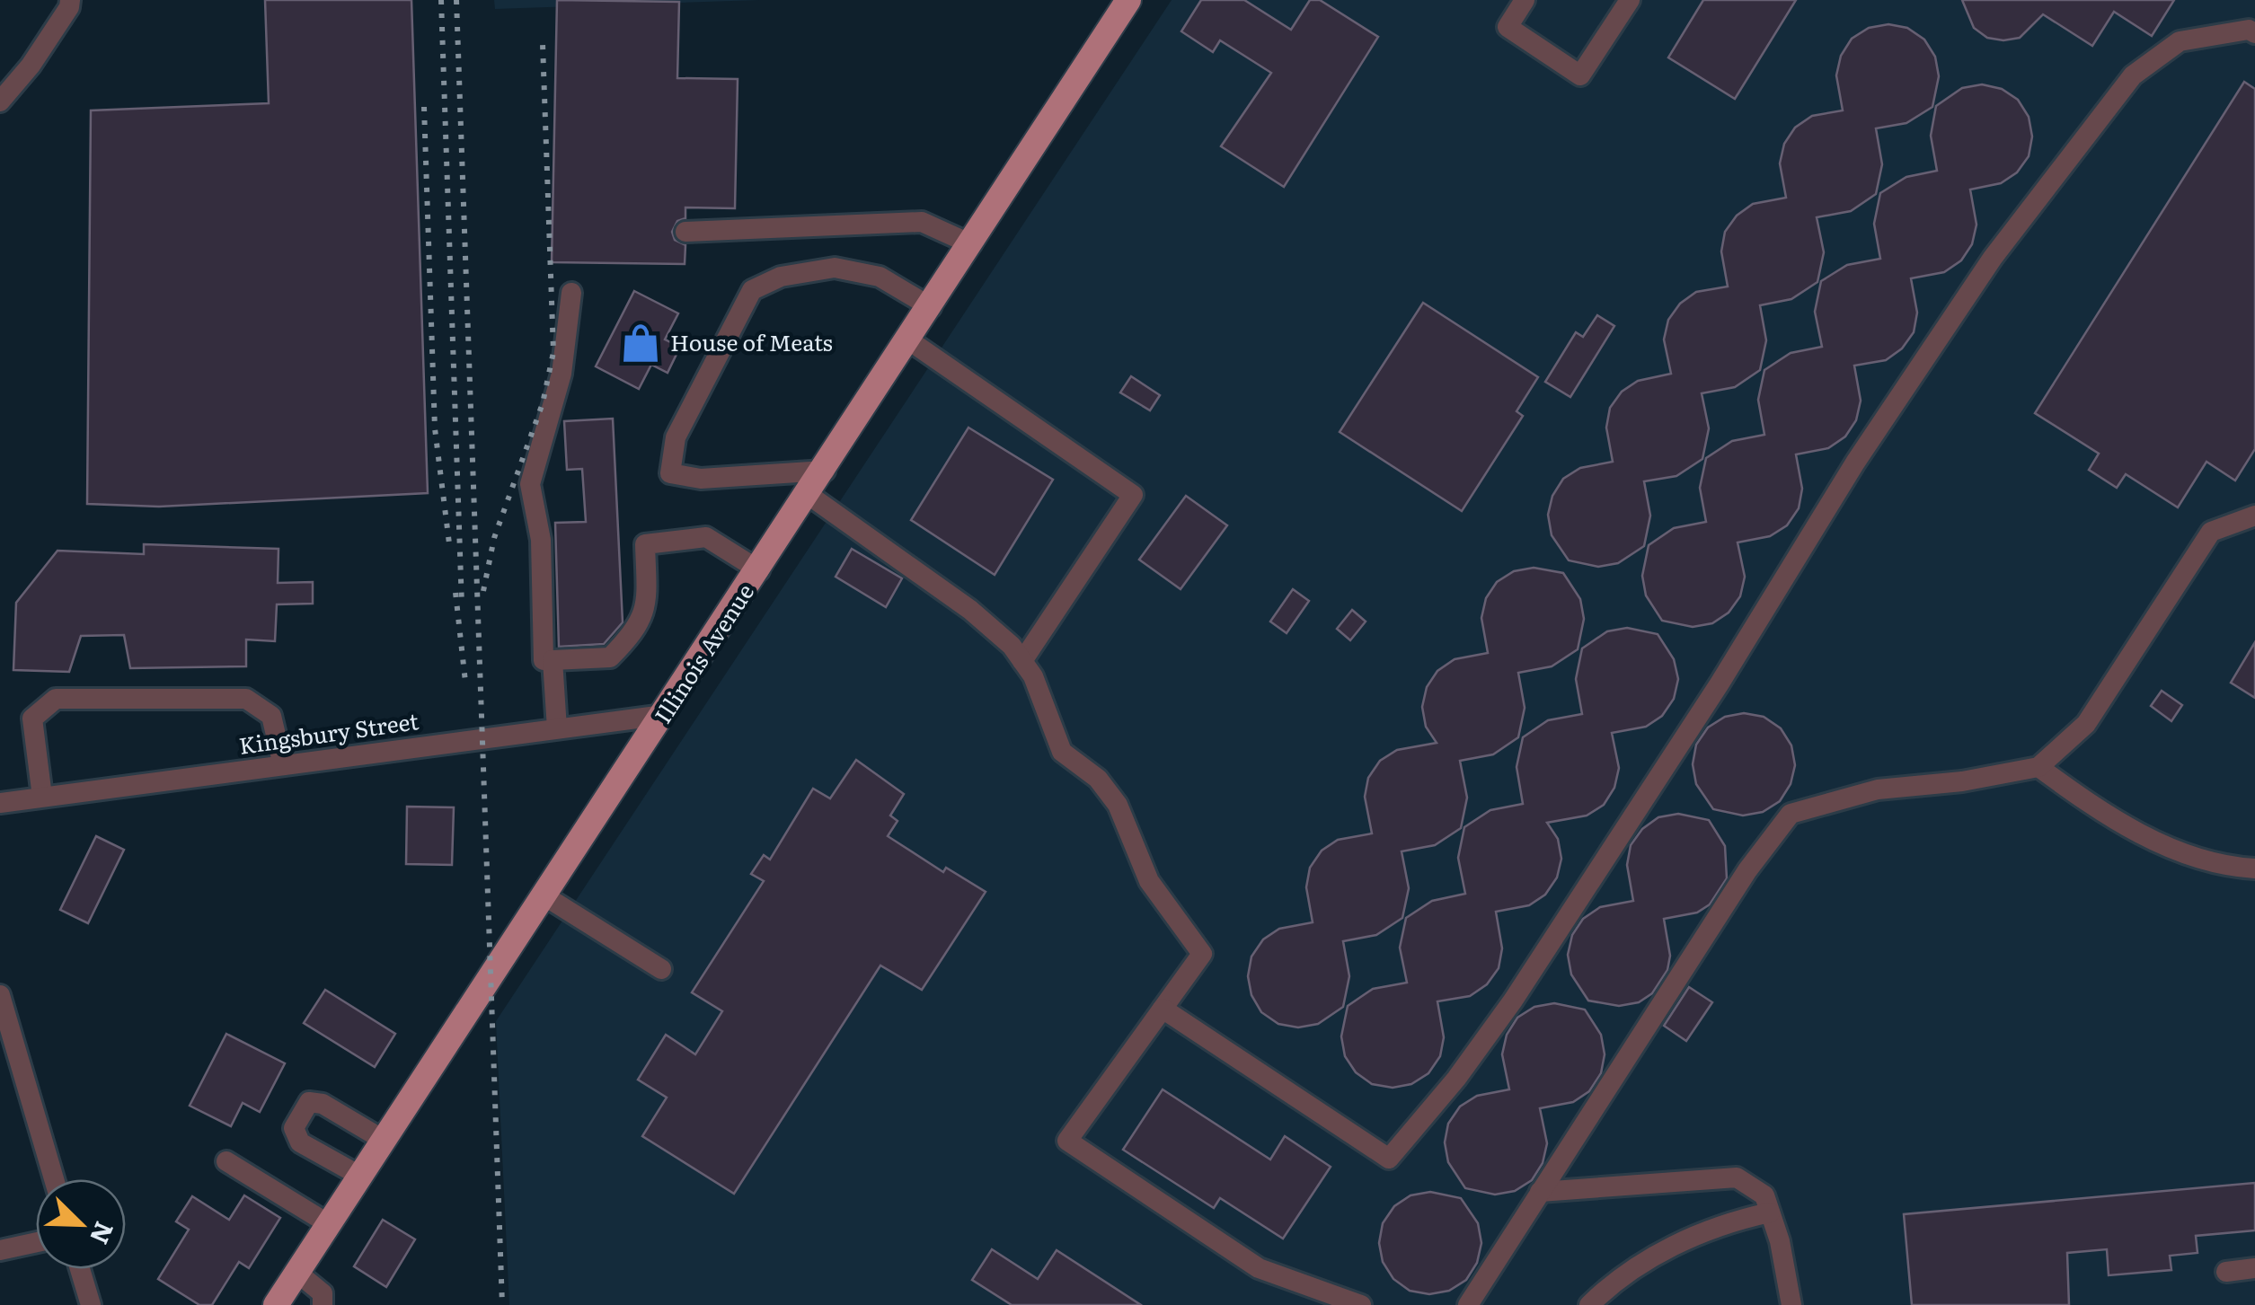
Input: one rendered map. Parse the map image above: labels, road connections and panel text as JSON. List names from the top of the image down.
{
  "streets": {
    "main road": ["Illinois Avenue"],
    "street": ["Kingsbury Street"]
  },
  "crossings": [
    ["Illinois Avenue", "Kingsbury Street"]
  ],
  "places": {
    "shop": ["House of Meats"]
  },
  "north": "bottom right"
}
